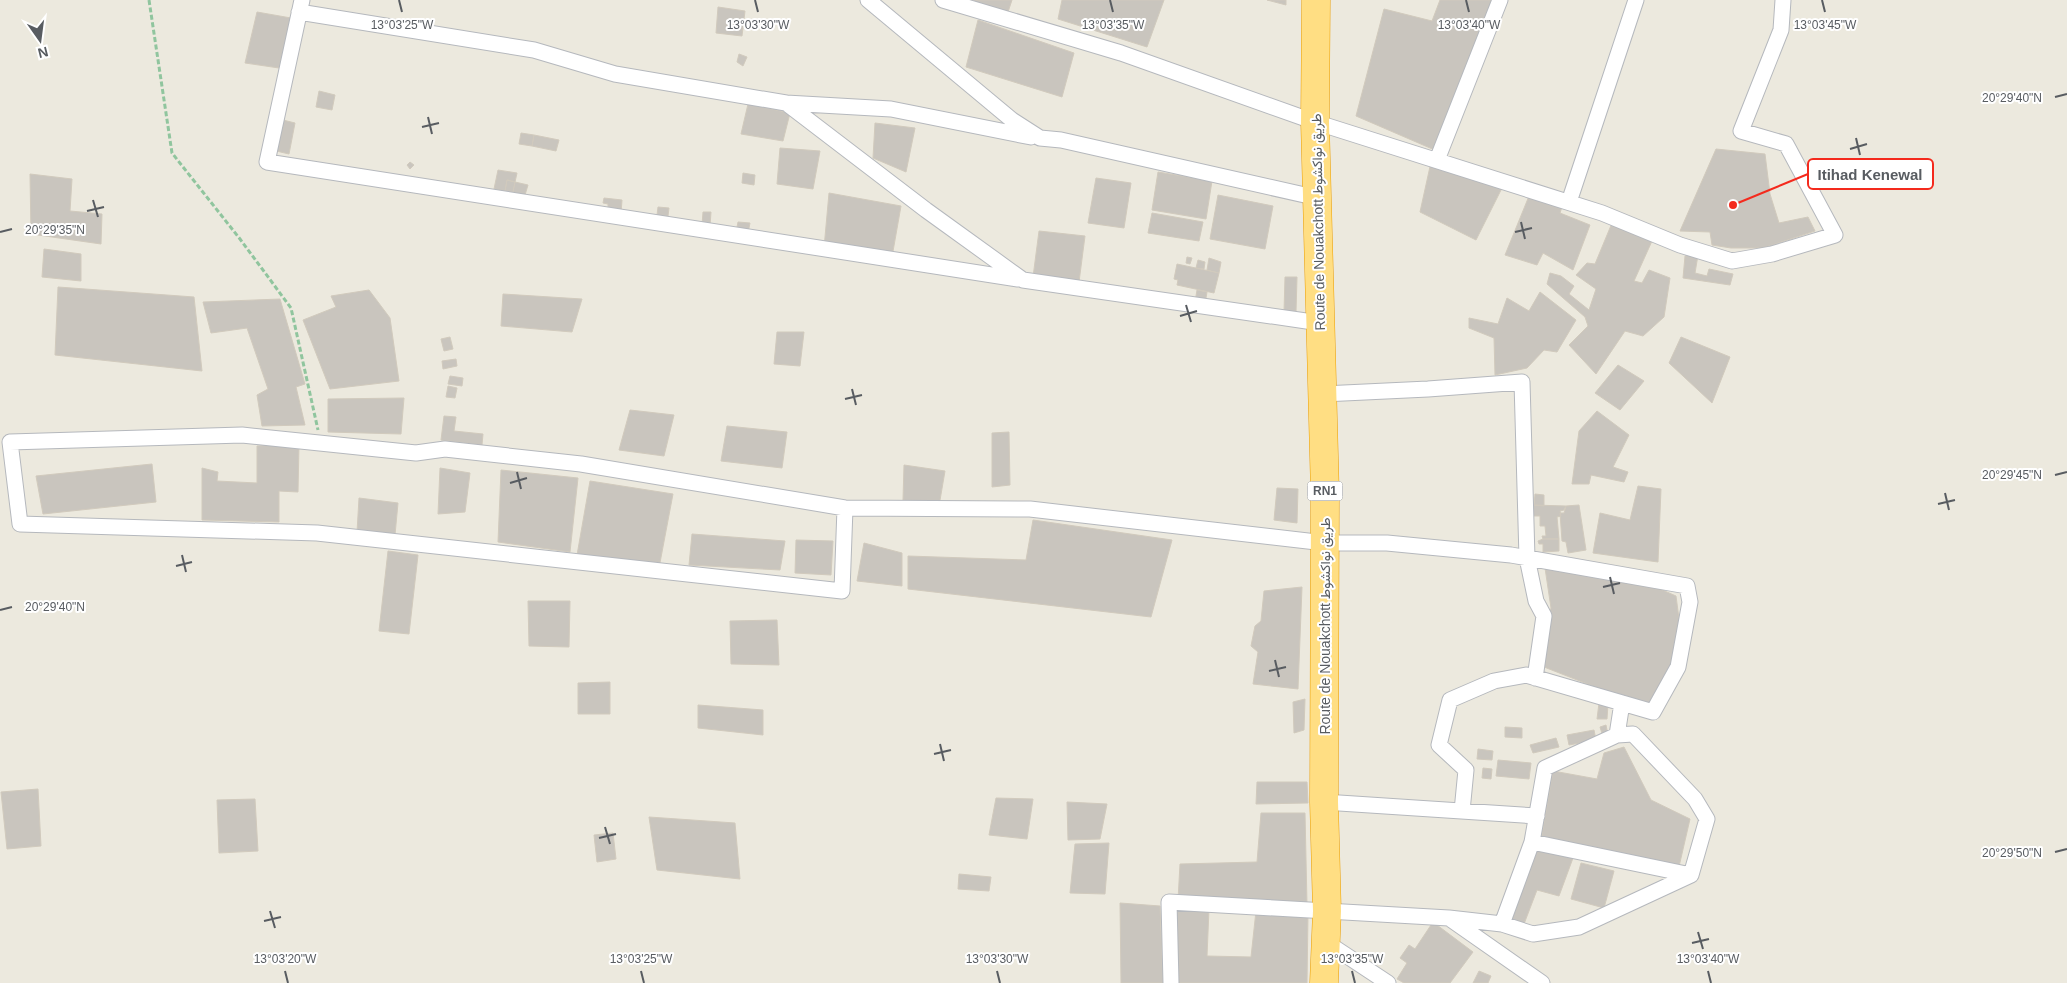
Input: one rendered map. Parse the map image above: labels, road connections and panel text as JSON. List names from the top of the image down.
{
  "streets": {
    "highway": ["Route de Nouakchott طريق نواكشوط", "RN1"]
  },
  "places": ["Itihad Kenewal"],
  "north": "bottom",
  "coordinates": [
    "13°03'25\"W",
    "13°03'30\"W",
    "13°03'35\"W",
    "13°03'40\"W",
    "13°03'45\"W",
    "20°29'40\"N",
    "20°29'35\"N",
    "20°29'45\"N",
    "20°29'50\"N",
    "13°03'20\"W"
  ]
}
